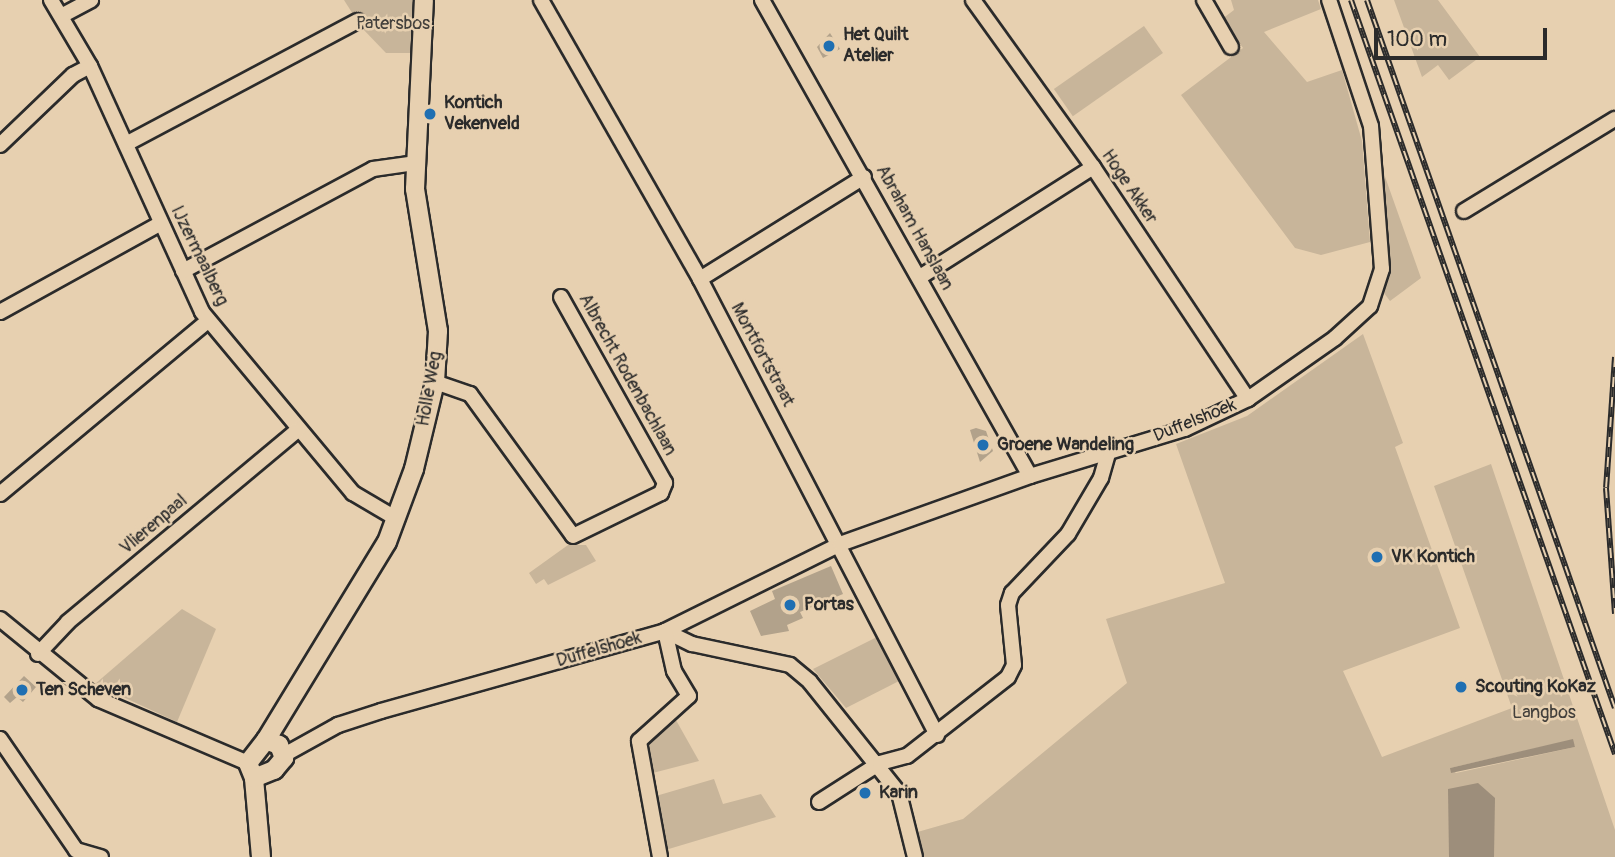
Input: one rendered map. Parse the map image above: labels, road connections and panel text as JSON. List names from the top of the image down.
{
  "streets": {
    "street": [
      "Hoge Akker",
      "Abraham Hanslaan",
      "IJzermaalberg",
      "Montfortstraat",
      "Albrecht Rodenbachlaan",
      "Holle Weg",
      "Duffelshoek",
      "Vlierenpaal"
    ]
  },
  "crossings": [
    ["Hoge Akker", "Duffelshoek"],
    ["IJzermaalberg", "Holle Weg"],
    ["IJzermaalberg", "Vlierenpaal"],
    ["Albrecht Rodenbachlaan", "Holle Weg"]
  ],
  "parks": ["Patersbos", "Langbos"],
  "places": [
    "Het Quilt Atelier",
    "Kontich Vekenveld",
    "Groene Wandeling",
    "VK Kontich",
    "Portas",
    "Scouting KoKaz",
    "Ten Scheven",
    "Karin"
  ],
  "scale_bar": "100 m"
}
